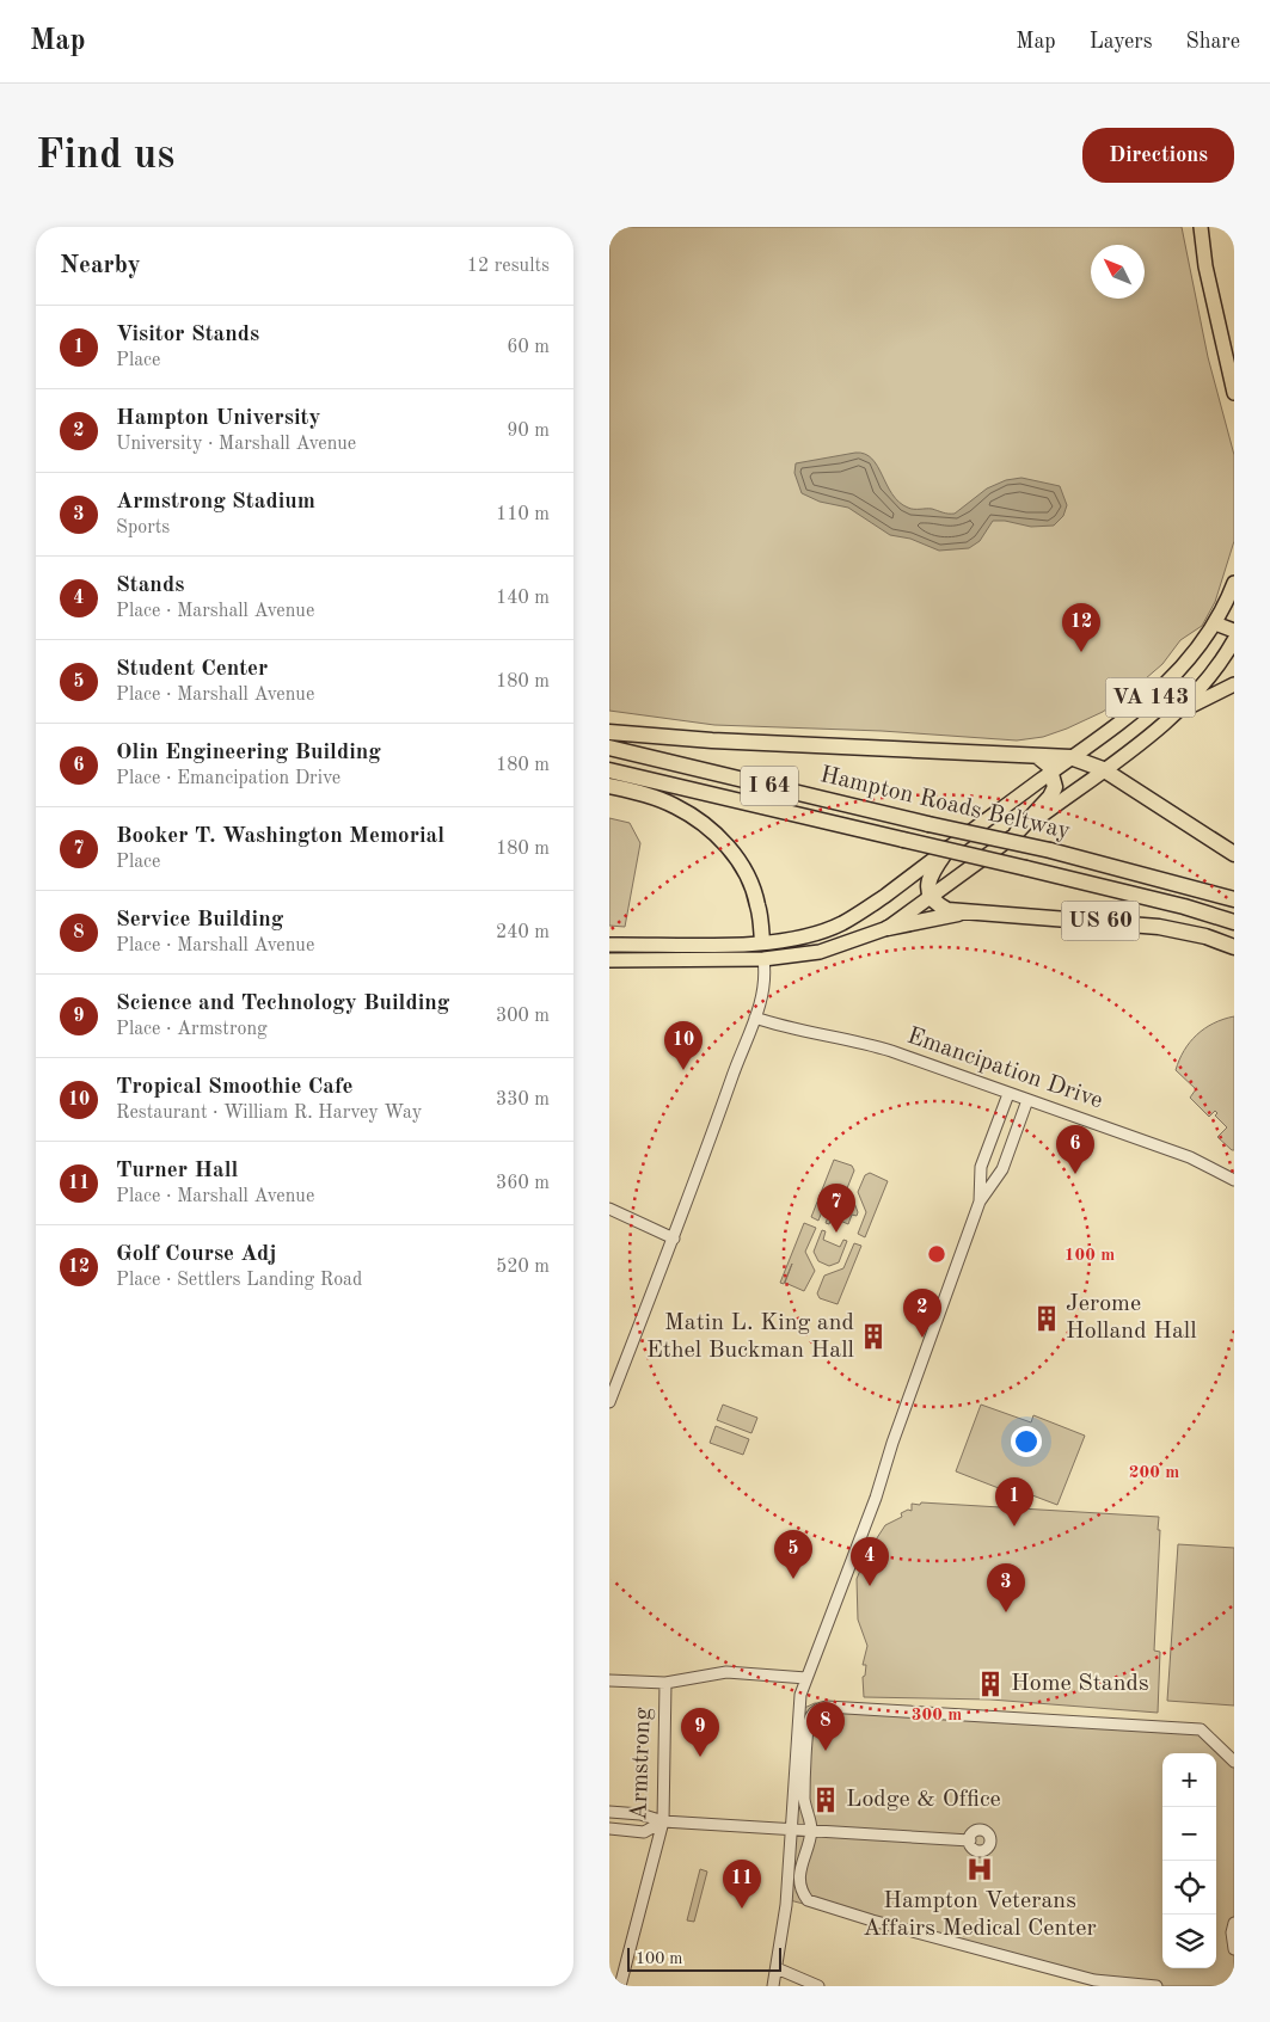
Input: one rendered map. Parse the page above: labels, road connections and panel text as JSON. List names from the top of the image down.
{
  "streets": {
    "highway": ["I 64", "Hampton Roads Beltway", "US 60"],
    "main road": ["VA 143"],
    "street": ["Emancipation Drive", "Armstrong"]
  },
  "crossings": [
    ["VA 143", "US 60"]
  ],
  "places": {
    "building": [
      "Jerome Holland Hall",
      "Matin L. King and Ethel Buckman Hall",
      "Home Stands",
      "Lodge & Office"
    ],
    "hospital": ["Hampton Veterans Affairs Medical Center"]
  },
  "scale_bar": "100 m",
  "north": "top left",
  "page": {
    "header": "Map",
    "nav": ["Map", "Layers", "Share"],
    "buttons": "Directions",
    "title": "Find us",
    "heading": ["Nearby", "12 results"],
    "list": [
      {
        "mark": "1",
        "name": "Visitor Stands",
        "note": "Place",
        "value": "60 m"
      },
      {
        "mark": "2",
        "name": "Hampton University",
        "note": "University · Marshall Avenue",
        "value": "90 m"
      },
      {
        "mark": "3",
        "name": "Armstrong Stadium",
        "note": "Sports",
        "value": "110 m"
      },
      {
        "mark": "4",
        "name": "Stands",
        "note": "Place · Marshall Avenue",
        "value": "140 m"
      },
      {
        "mark": "5",
        "name": "Student Center",
        "note": "Place · Marshall Avenue",
        "value": "180 m"
      },
      {
        "mark": "6",
        "name": "Olin Engineering Building",
        "note": "Place · Emancipation Drive",
        "value": "180 m"
      },
      {
        "mark": "7",
        "name": "Booker T. Washington Memorial",
        "note": "Place",
        "value": "180 m"
      },
      {
        "mark": "8",
        "name": "Service Building",
        "note": "Place · Marshall Avenue",
        "value": "240 m"
      },
      {
        "mark": "9",
        "name": "Science and Technology Building",
        "note": "Place · Armstrong",
        "value": "300 m"
      },
      {
        "mark": "10",
        "name": "Tropical Smoothie Cafe",
        "note": "Restaurant · William R. Harvey Way",
        "value": "330 m"
      },
      {
        "mark": "11",
        "name": "Turner Hall",
        "note": "Place · Marshall Avenue",
        "value": "360 m"
      },
      {
        "mark": "12",
        "name": "Golf Course Adj",
        "note": "Place · Settlers Landing Road",
        "value": "520 m"
      }
    ],
    "pins": [
      "12",
      "10",
      "6",
      "7",
      "2",
      "1",
      "5",
      "4",
      "3",
      "8",
      "9",
      "11"
    ],
    "map_buttons": ["+", "−"],
    "scale": "100 m"
  },
  "rings": ["100 m", "200 m", "300 m"]
}
